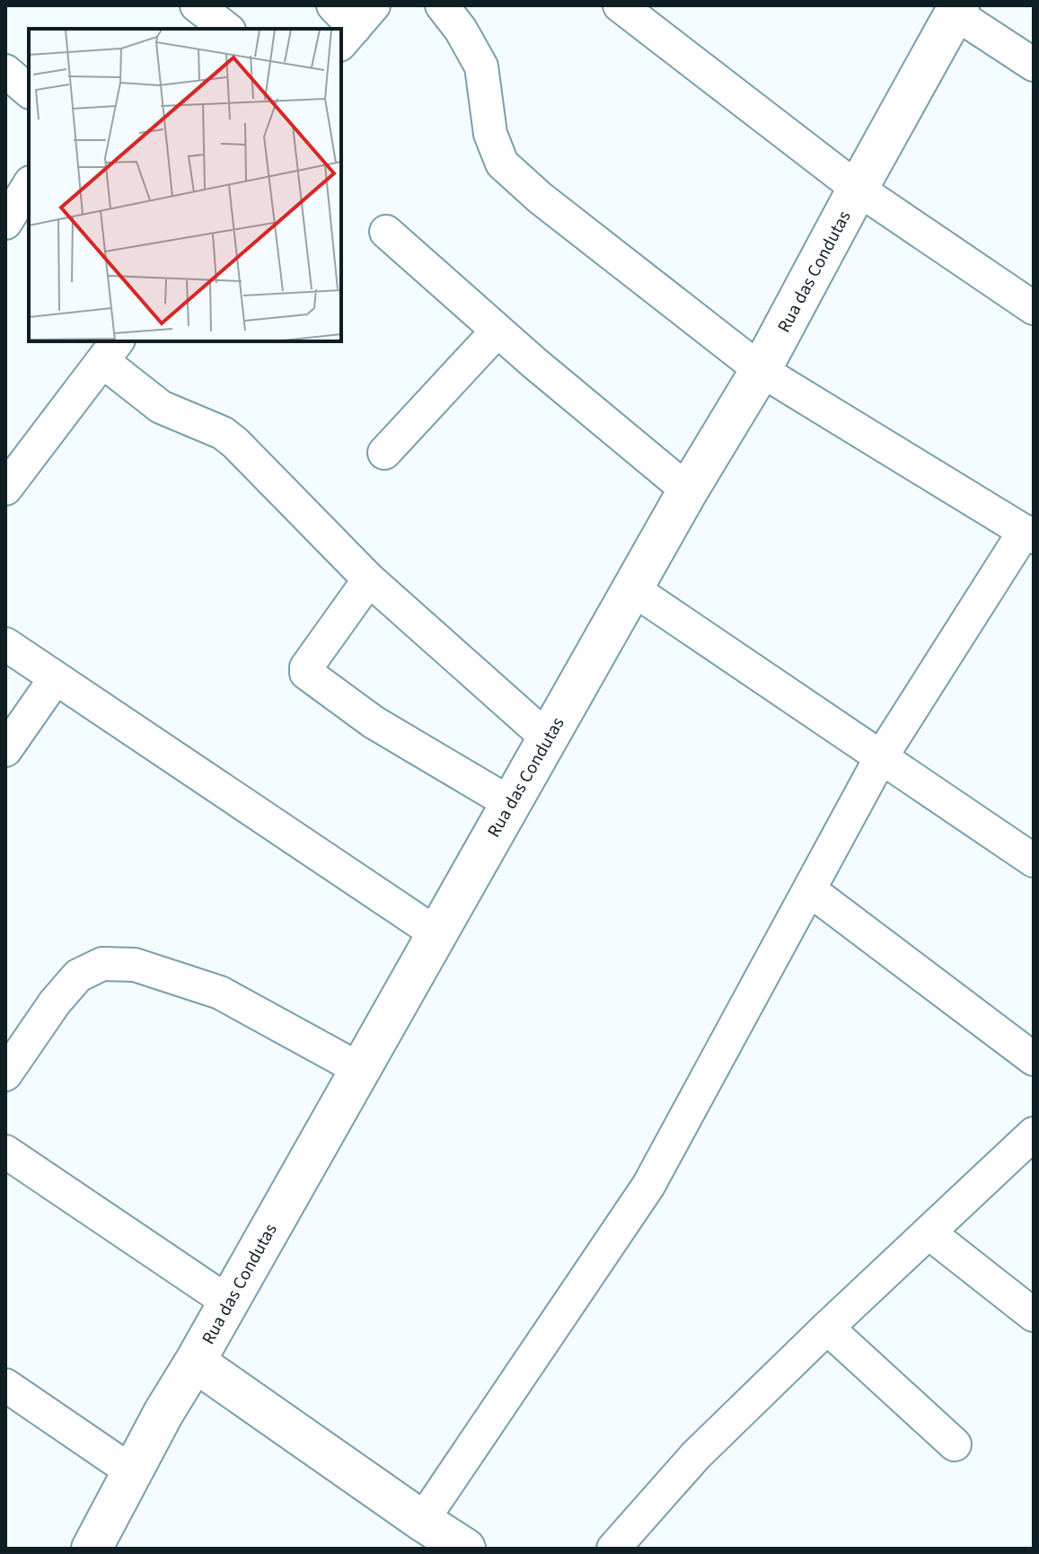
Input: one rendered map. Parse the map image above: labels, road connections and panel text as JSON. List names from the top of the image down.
{
  "streets": {
    "street": ["Rua das Condutas"]
  }
}
